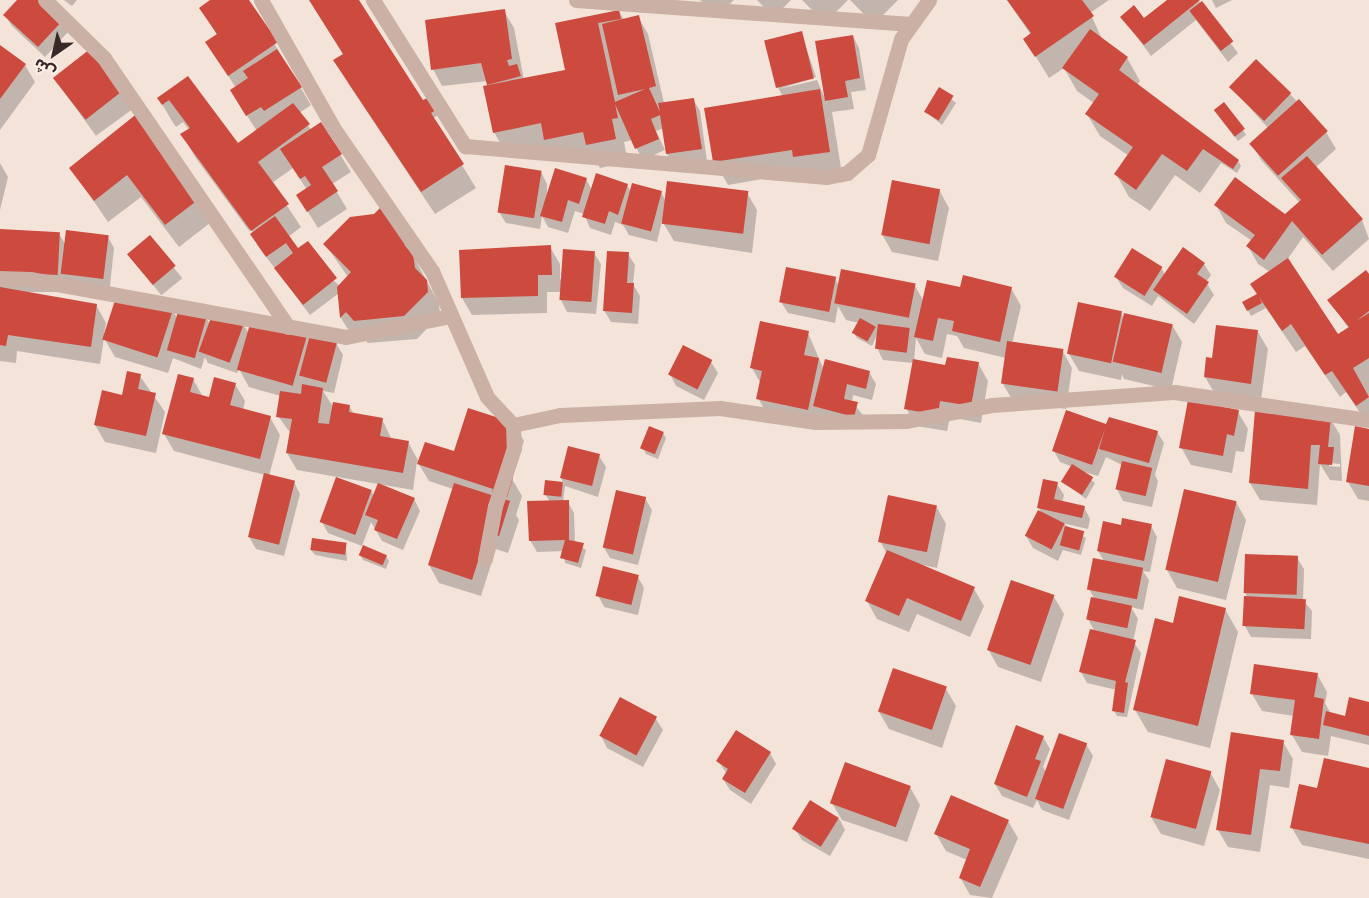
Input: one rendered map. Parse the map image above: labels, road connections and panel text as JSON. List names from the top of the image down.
{
  "north": "bottom left"
}
